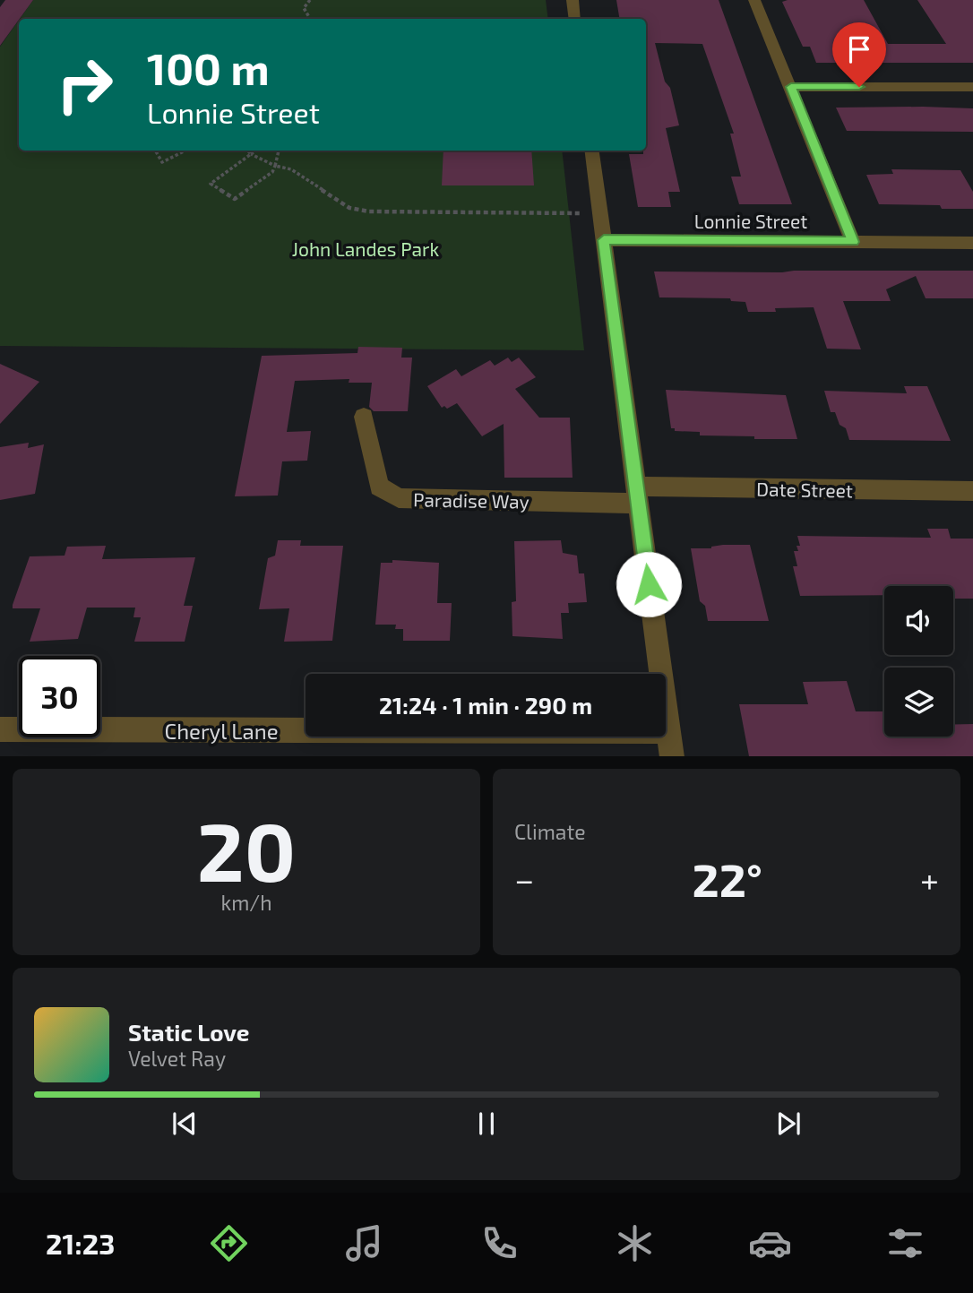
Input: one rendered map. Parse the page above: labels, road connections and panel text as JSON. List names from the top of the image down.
{
  "streets": {
    "street": [
      "Lonnie Street",
      "Date Street",
      "Paradise Way",
      "Cheryl Lane"
    ]
  },
  "crossings": [
    ["Date Street", "Paradise Way"]
  ],
  "parks": ["John Landes Park"],
  "page": {
    "turn": ["100 m", "Lonnie Street"],
    "limit": "30",
    "trip": "21:24 · 1 min · 290 m",
    "tile": [
      ["20", "km/h"],
      "Climate"
    ],
    "heat": ["−", "22°", "+"],
    "song": ["Static Love", "Velvet Ray"],
    "tabs": "21:23"
  }
}
